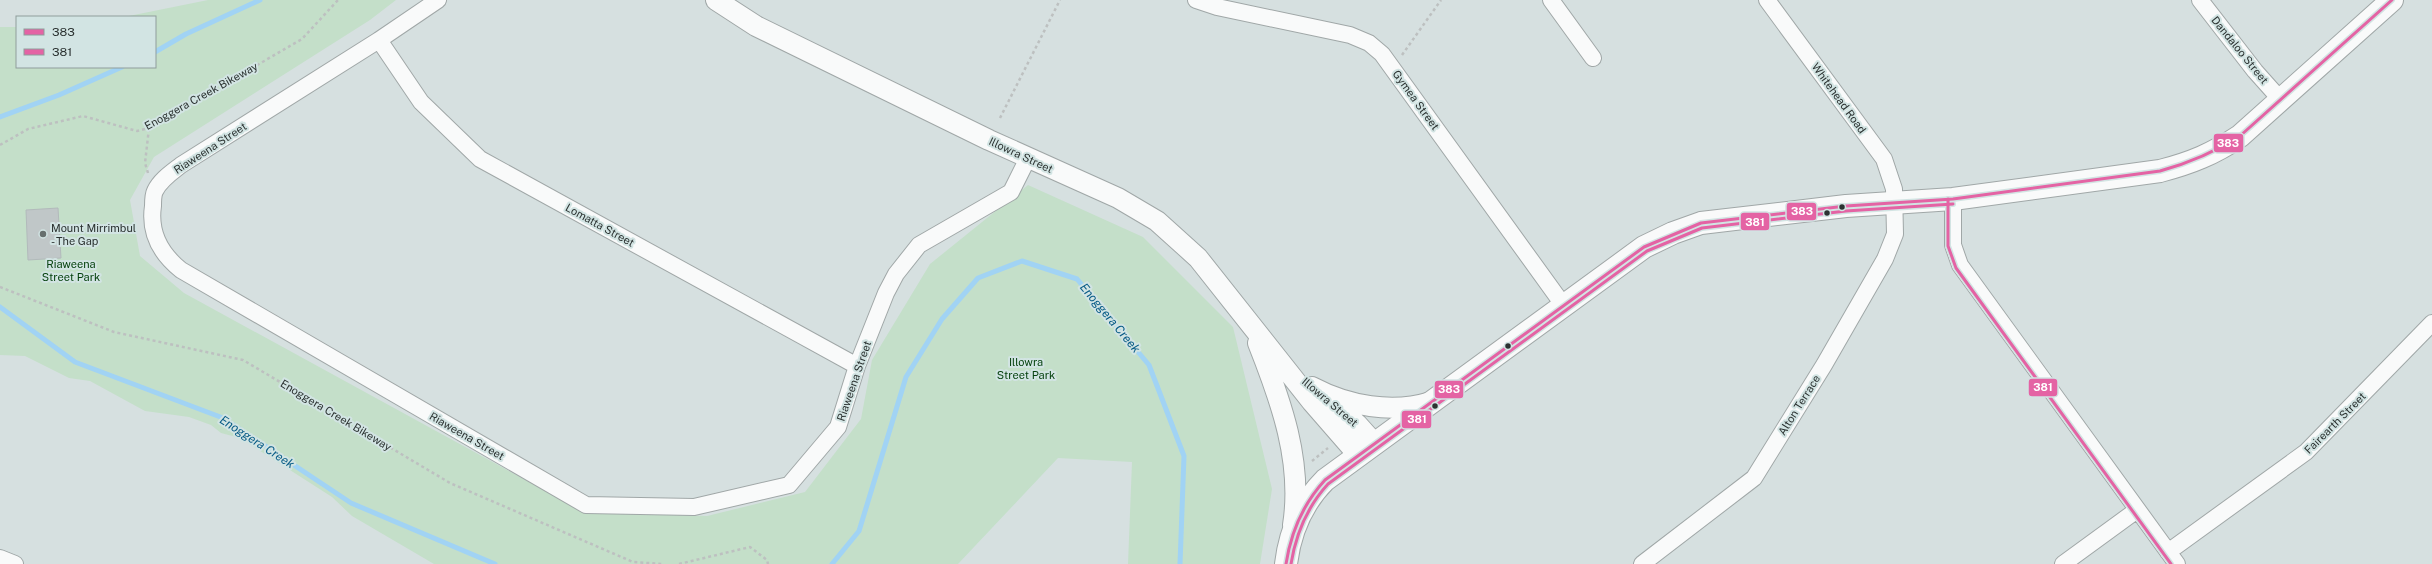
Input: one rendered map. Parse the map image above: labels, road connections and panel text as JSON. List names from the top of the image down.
{
  "streets": {
    "street": [
      "Dandaloo Street",
      "Whitehead Road",
      "Gymea Street",
      "Riaweena Street",
      "Illowra Street",
      "Lomatta Street",
      "Alton Terrace",
      "Fairearth Street"
    ],
    "path": ["Enoggera Creek Bikeway"]
  },
  "crossings": [
    ["Whitehead Road", "Alton Terrace"],
    ["Riaweena Street", "Illowra Street"],
    ["Riaweena Street", "Lomatta Street"]
  ],
  "water": ["Enoggera Creek"],
  "parks": ["Riaweena Street Park", "Illowra Street Park"],
  "places": ["Mount Mirrimbul - The Gap"],
  "lines": ["transit line 383", "transit line 381"],
  "legend": ["383", "381"]
}
